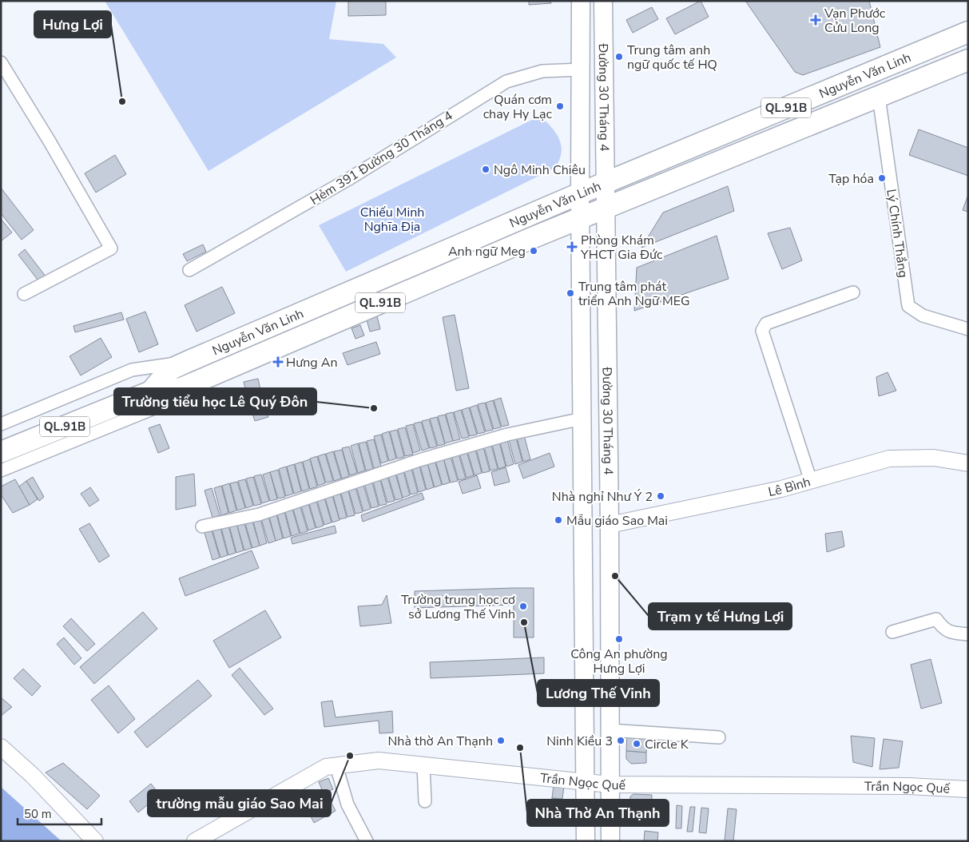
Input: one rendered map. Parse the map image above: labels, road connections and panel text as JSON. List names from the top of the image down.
{
  "streets": {
    "highway": ["Nguyễn Văn Linh", "QL.91B"],
    "main road": ["Đường 30 Tháng 4"],
    "street": [
      "Hẻm 391 Đường 30 Tháng 4",
      "Lý Chính Thắng",
      "Lê Bình",
      "Trần Ngọc Quế"
    ]
  },
  "crossings": [
    ["Nguyễn Văn Linh", "Đường 30 Tháng 4"],
    ["Nguyễn Văn Linh", "Lý Chính Thắng"],
    ["Đường 30 Tháng 4", "Hẻm 391 Đường 30 Tháng 4"],
    ["Đường 30 Tháng 4", "Lê Bình"],
    ["Đường 30 Tháng 4", "Trần Ngọc Quế"]
  ],
  "parks": ["Chiếu Minh Nghĩa Địa"],
  "places": {
    "health": ["Vạn Phước Cửu Long", "Phòng Khám YHCT Gia Đức", "Hưng An"],
    "other": [
      "Trung tâm anh ngữ quốc tế HQ",
      "Hưng Lợi",
      "Quán cơm chay Hy Lạc",
      "Ngô Minh Chiêu",
      "Tạp hóa",
      "Anh ngữ Meg",
      "Trung tâm phát triển Anh Ngữ MEG",
      "Trường tiểu học Lê Quý Đôn",
      "Nhà nghỉ Như Ý 2",
      "Mẫu giáo Sao Mai",
      "Trạm y tế Hưng Lợi",
      "Trường trung học cơ sở Lương Thế Vinh",
      "Lương Thế Vinh",
      "Công An phường Hưng Lợi",
      "Nhà thờ An Thạnh",
      "Ninh Kiều 3",
      "Circle K",
      "Nhà Thờ An Thạnh",
      "trường mẫu giáo Sao Mai"
    ]
  },
  "scale_bar": "50 m"
}
